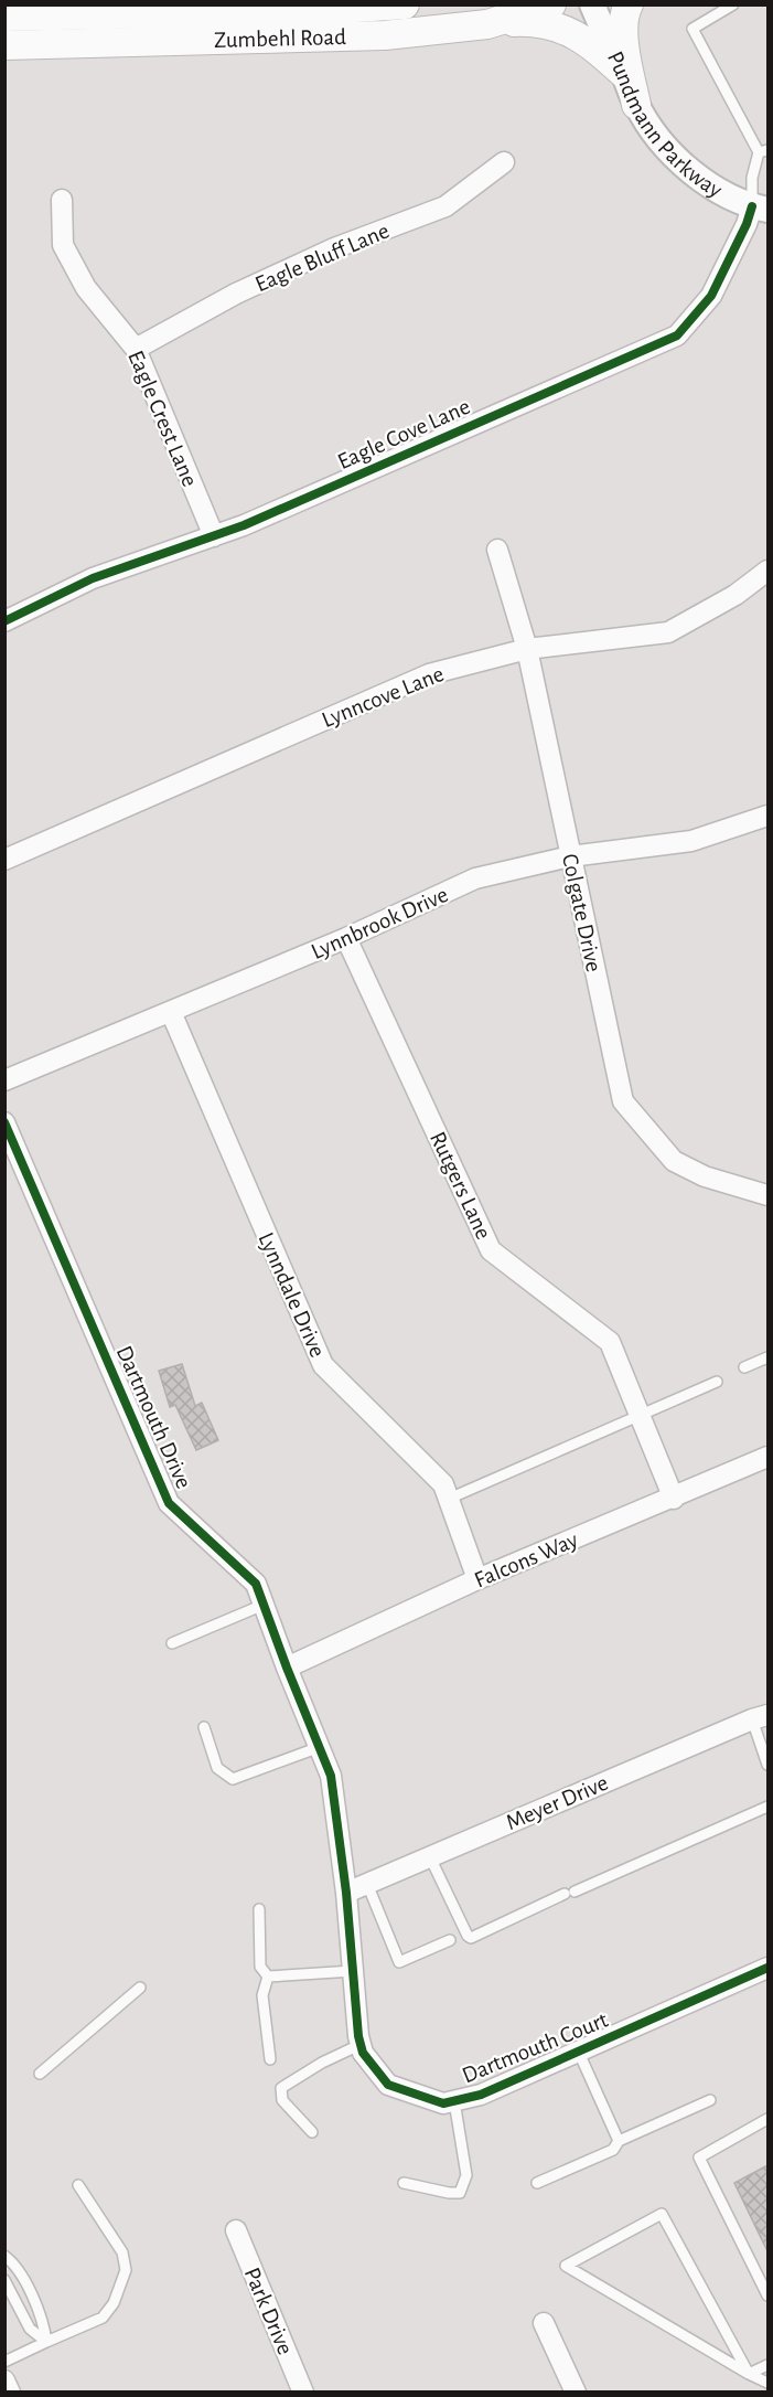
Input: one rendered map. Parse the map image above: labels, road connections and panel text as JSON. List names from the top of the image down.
{
  "streets": {
    "main road": ["Zumbehl Road"],
    "street": [
      "Pundmann Parkway",
      "Eagle Bluff Lane",
      "Eagle Crest Lane",
      "Eagle Cove Lane",
      "Lynncove Lane",
      "Colgate Drive",
      "Lynnbrook Drive",
      "Rutgers Lane",
      "Lynndale Drive",
      "Dartmouth Drive",
      "Falcons Way",
      "Meyer Drive",
      "Dartmouth Court",
      "Park Drive"
    ]
  },
  "crossings": [
    ["Pundmann Parkway", "Eagle Cove Lane"],
    ["Eagle Bluff Lane", "Eagle Crest Lane"],
    ["Eagle Crest Lane", "Eagle Cove Lane"],
    ["Lynncove Lane", "Colgate Drive"],
    ["Colgate Drive", "Lynnbrook Drive"],
    ["Lynnbrook Drive", "Rutgers Lane"],
    ["Lynnbrook Drive", "Lynndale Drive"],
    ["Rutgers Lane", "Falcons Way"],
    ["Lynndale Drive", "Falcons Way"],
    ["Dartmouth Drive", "Falcons Way"],
    ["Dartmouth Drive", "Meyer Drive"]
  ]
}
